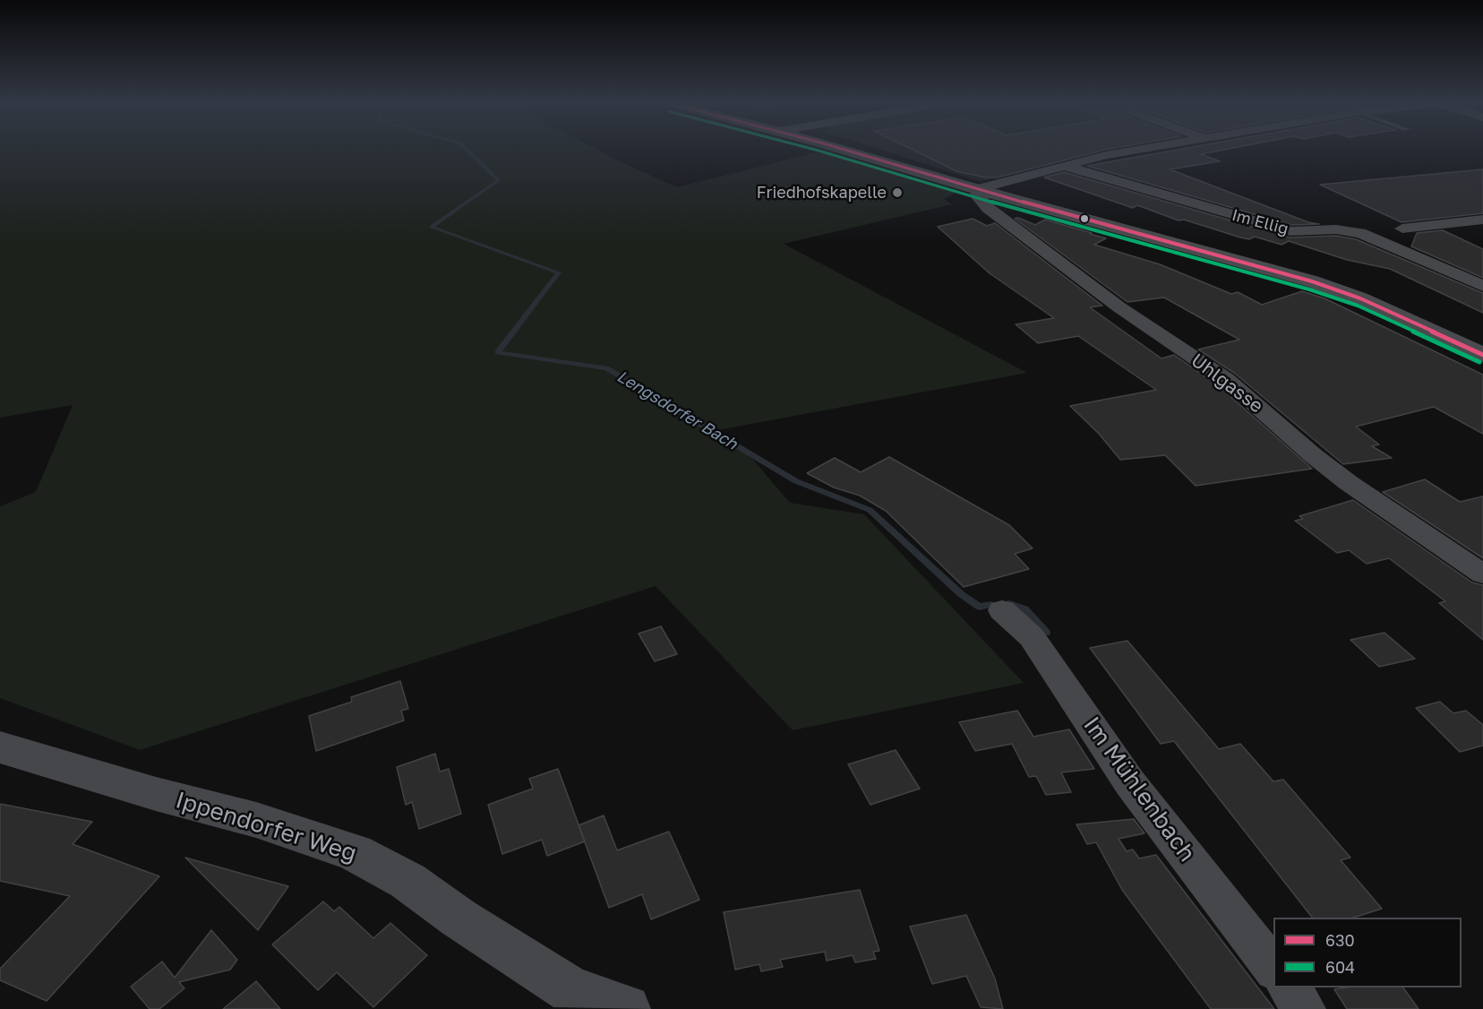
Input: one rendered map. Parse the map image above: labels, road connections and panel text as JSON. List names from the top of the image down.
{
  "streets": {
    "street": [
      "Im Ellig",
      "Uhlgasse",
      "Im Mühlenbach",
      "Ippendorfer Weg"
    ]
  },
  "water": ["Lengsdorfer Bach"],
  "places": ["Friedhofskapelle"],
  "lines": ["transit line 630", "transit line 604"],
  "legend": ["630", "604"]
}
